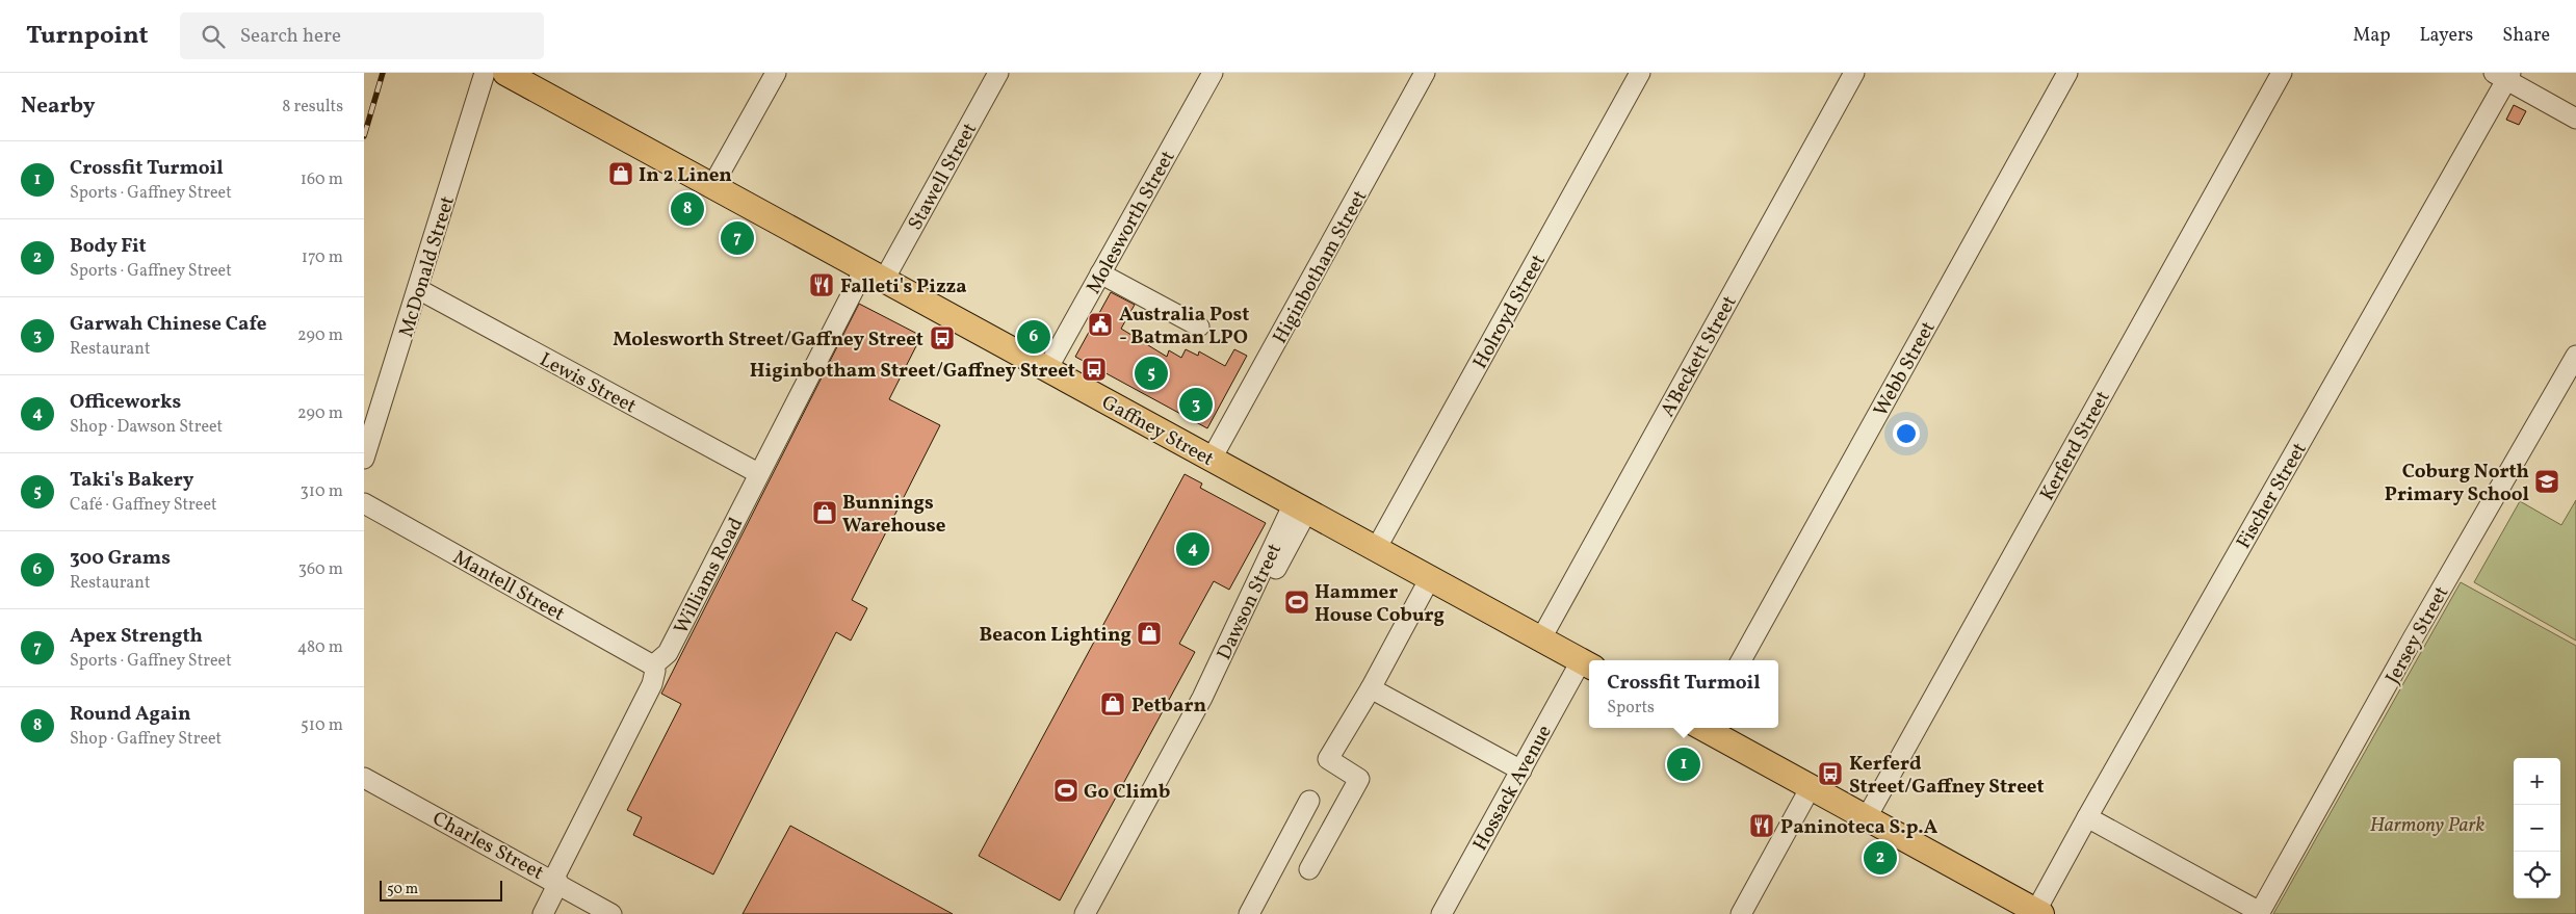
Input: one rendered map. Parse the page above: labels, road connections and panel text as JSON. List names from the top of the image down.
{
  "streets": {
    "main road": ["Gaffney Street"],
    "street": [
      "Stawell Street",
      "Molesworth Street",
      "McDonald Street",
      "Higinbotham Street",
      "Holroyd Street",
      "A'Beckett Street",
      "Webb Street",
      "Lewis Street",
      "Kerferd Street",
      "Fischer Street",
      "Williams Road",
      "Mantell Street",
      "Dawson Street",
      "Jersey Street",
      "Hossack Avenue",
      "Charles Street"
    ]
  },
  "crossings": [
    ["Stawell Street", "Gaffney Street"],
    ["Stawell Street", "Williams Road"],
    ["Molesworth Street", "Gaffney Street"],
    ["McDonald Street", "Lewis Street"],
    ["Higinbotham Street", "Gaffney Street"],
    ["Holroyd Street", "Gaffney Street"],
    ["A'Beckett Street", "Gaffney Street"],
    ["Lewis Street", "Williams Road"],
    ["Gaffney Street", "Williams Road"],
    ["Gaffney Street", "Dawson Street"],
    ["Gaffney Street", "Hossack Avenue"],
    ["Williams Road", "Mantell Street"]
  ],
  "parks": ["Harmony Park"],
  "places": {
    "shop": [
      "In 2 Linen",
      "Bunnings Warehouse",
      "Beacon Lighting",
      "Petbarn"
    ],
    "restaurant": ["Falleti's Pizza", "Paninoteca S.p.A"],
    "public building": ["Australia Post - Batman LPO"],
    "bus stop": ["Molesworth Street/Gaffney Street", "Higinbotham Street/Gaffney Street", "Kerferd Street/Gaffney Street"],
    "school or university": ["Coburg North Primary School"],
    "sports": ["Hammer House Coburg", "Go Climb"]
  },
  "scale_bar": "50 m",
  "page": {
    "header": "Turnpoint",
    "search": "Search here",
    "nav": ["Map", "Layers", "Share"],
    "heading": ["Nearby", "8 results"],
    "list": [
      {
        "mark": "1",
        "name": "Crossfit Turmoil",
        "note": "Sports · Gaffney Street",
        "value": "160 m"
      },
      {
        "mark": "2",
        "name": "Body Fit",
        "note": "Sports · Gaffney Street",
        "value": "170 m"
      },
      {
        "mark": "3",
        "name": "Garwah Chinese Cafe",
        "note": "Restaurant",
        "value": "290 m"
      },
      {
        "mark": "4",
        "name": "Officeworks",
        "note": "Shop · Dawson Street",
        "value": "290 m"
      },
      {
        "mark": "5",
        "name": "Taki's Bakery",
        "note": "Café · Gaffney Street",
        "value": "310 m"
      },
      {
        "mark": "6",
        "name": "300 Grams",
        "note": "Restaurant",
        "value": "360 m"
      },
      {
        "mark": "7",
        "name": "Apex Strength",
        "note": "Sports · Gaffney Street",
        "value": "480 m"
      },
      {
        "mark": "8",
        "name": "Round Again",
        "note": "Shop · Gaffney Street",
        "value": "510 m"
      }
    ],
    "pins": [
      "8",
      "7",
      "6",
      "5",
      "3",
      "4",
      "1",
      "2"
    ],
    "popup": ["Crossfit Turmoil", "Sports"],
    "map_buttons": ["+", "−"],
    "scale": "50 m"
  }
}
